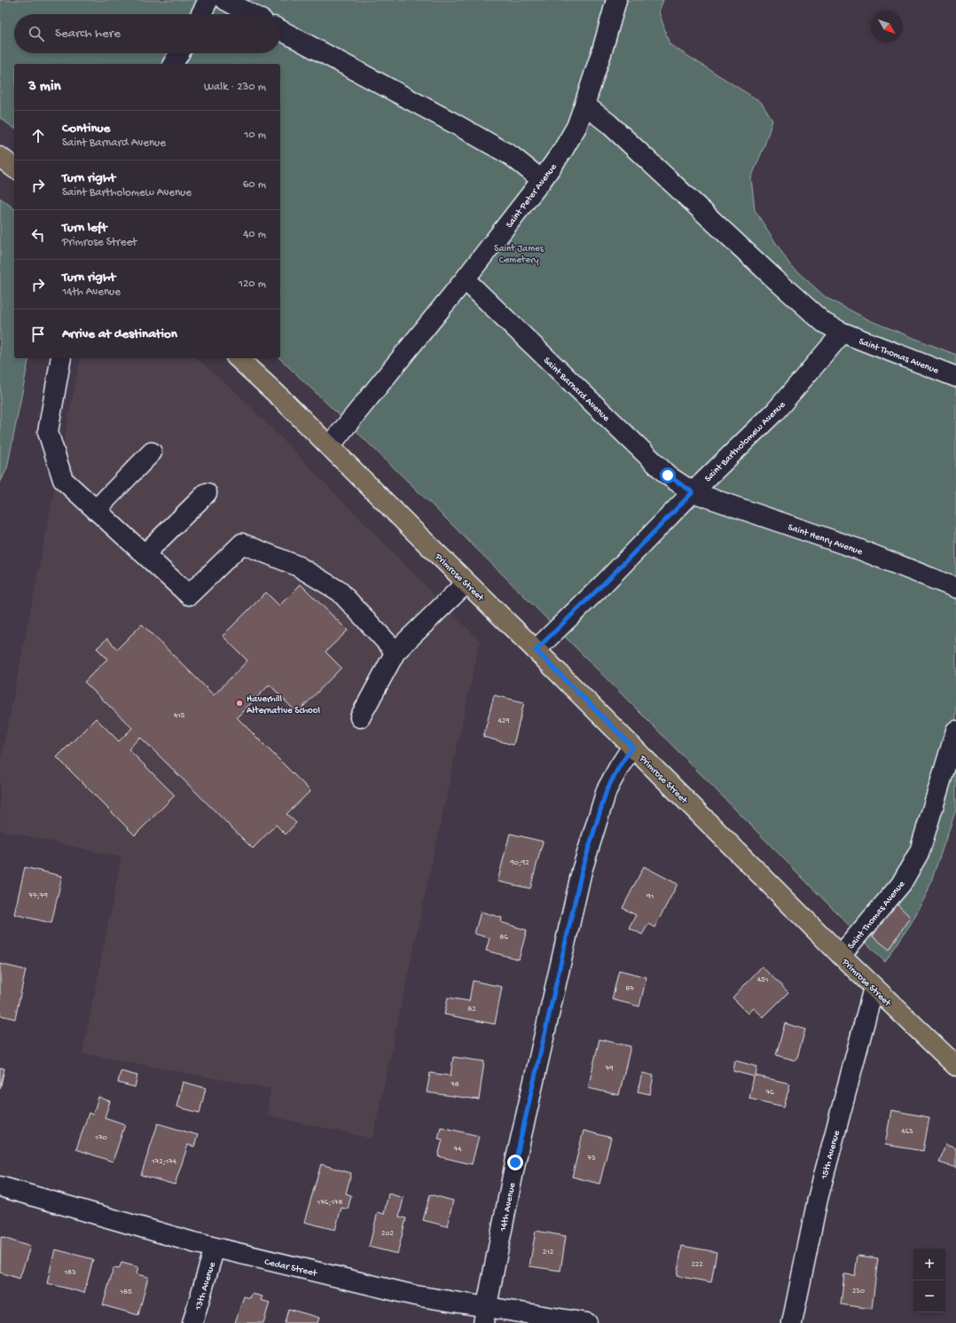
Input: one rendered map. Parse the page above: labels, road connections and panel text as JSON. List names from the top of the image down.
{
  "streets": {
    "main road": ["Primrose Street"],
    "street": [
      "Saint Peter Avenue",
      "Saint Thomas Avenue",
      "Saint Barnard Avenue",
      "Saint Bartholomew Avenue",
      "Saint Henry Avenue",
      "15th Avenue",
      "14th Avenue",
      "Cedar Street",
      "13th Avenue"
    ]
  },
  "crossings": [
    ["Saint Peter Avenue", "Saint Thomas Avenue"],
    ["Saint Peter Avenue", "Saint Barnard Avenue"],
    ["Saint Peter Avenue", "Primrose Street"],
    ["Saint Thomas Avenue", "Saint Bartholomew Avenue"],
    ["Saint Thomas Avenue", "Primrose Street"],
    ["Saint Barnard Avenue", "Saint Bartholomew Avenue"],
    ["Saint Barnard Avenue", "Saint Henry Avenue"],
    ["Saint Bartholomew Avenue", "Saint Henry Avenue"],
    ["Saint Bartholomew Avenue", "Primrose Street"],
    ["Primrose Street", "15th Avenue"],
    ["Primrose Street", "14th Avenue"],
    ["14th Avenue", "Cedar Street"],
    ["Cedar Street", "13th Avenue"]
  ],
  "parks": ["Saint James Cemetery"],
  "places": ["Haverhill Alternative School"],
  "house_numbers": [
    "415",
    "429",
    "90;92",
    "77;79",
    "91",
    "86",
    "451",
    "87",
    "82",
    "79",
    "78",
    "76",
    "463",
    "170",
    "74",
    "73",
    "172;174",
    "176;178",
    "202",
    "212",
    "222",
    "183",
    "230",
    "185"
  ],
  "north": "bottom right",
  "page": {
    "search": "Search here",
    "heading": ["3 min", "Walk · 230 m"],
    "list": [
      ["Continue", "Saint Barnard Avenue", "10 m"],
      ["Turn right", "Saint Bartholomew Avenue", "60 m"],
      ["Turn left", "Primrose Street", "40 m"],
      ["Turn right", "14th Avenue", "120 m"],
      "Arrive at destination"
    ],
    "map_buttons": ["+", "−"]
  }
}
